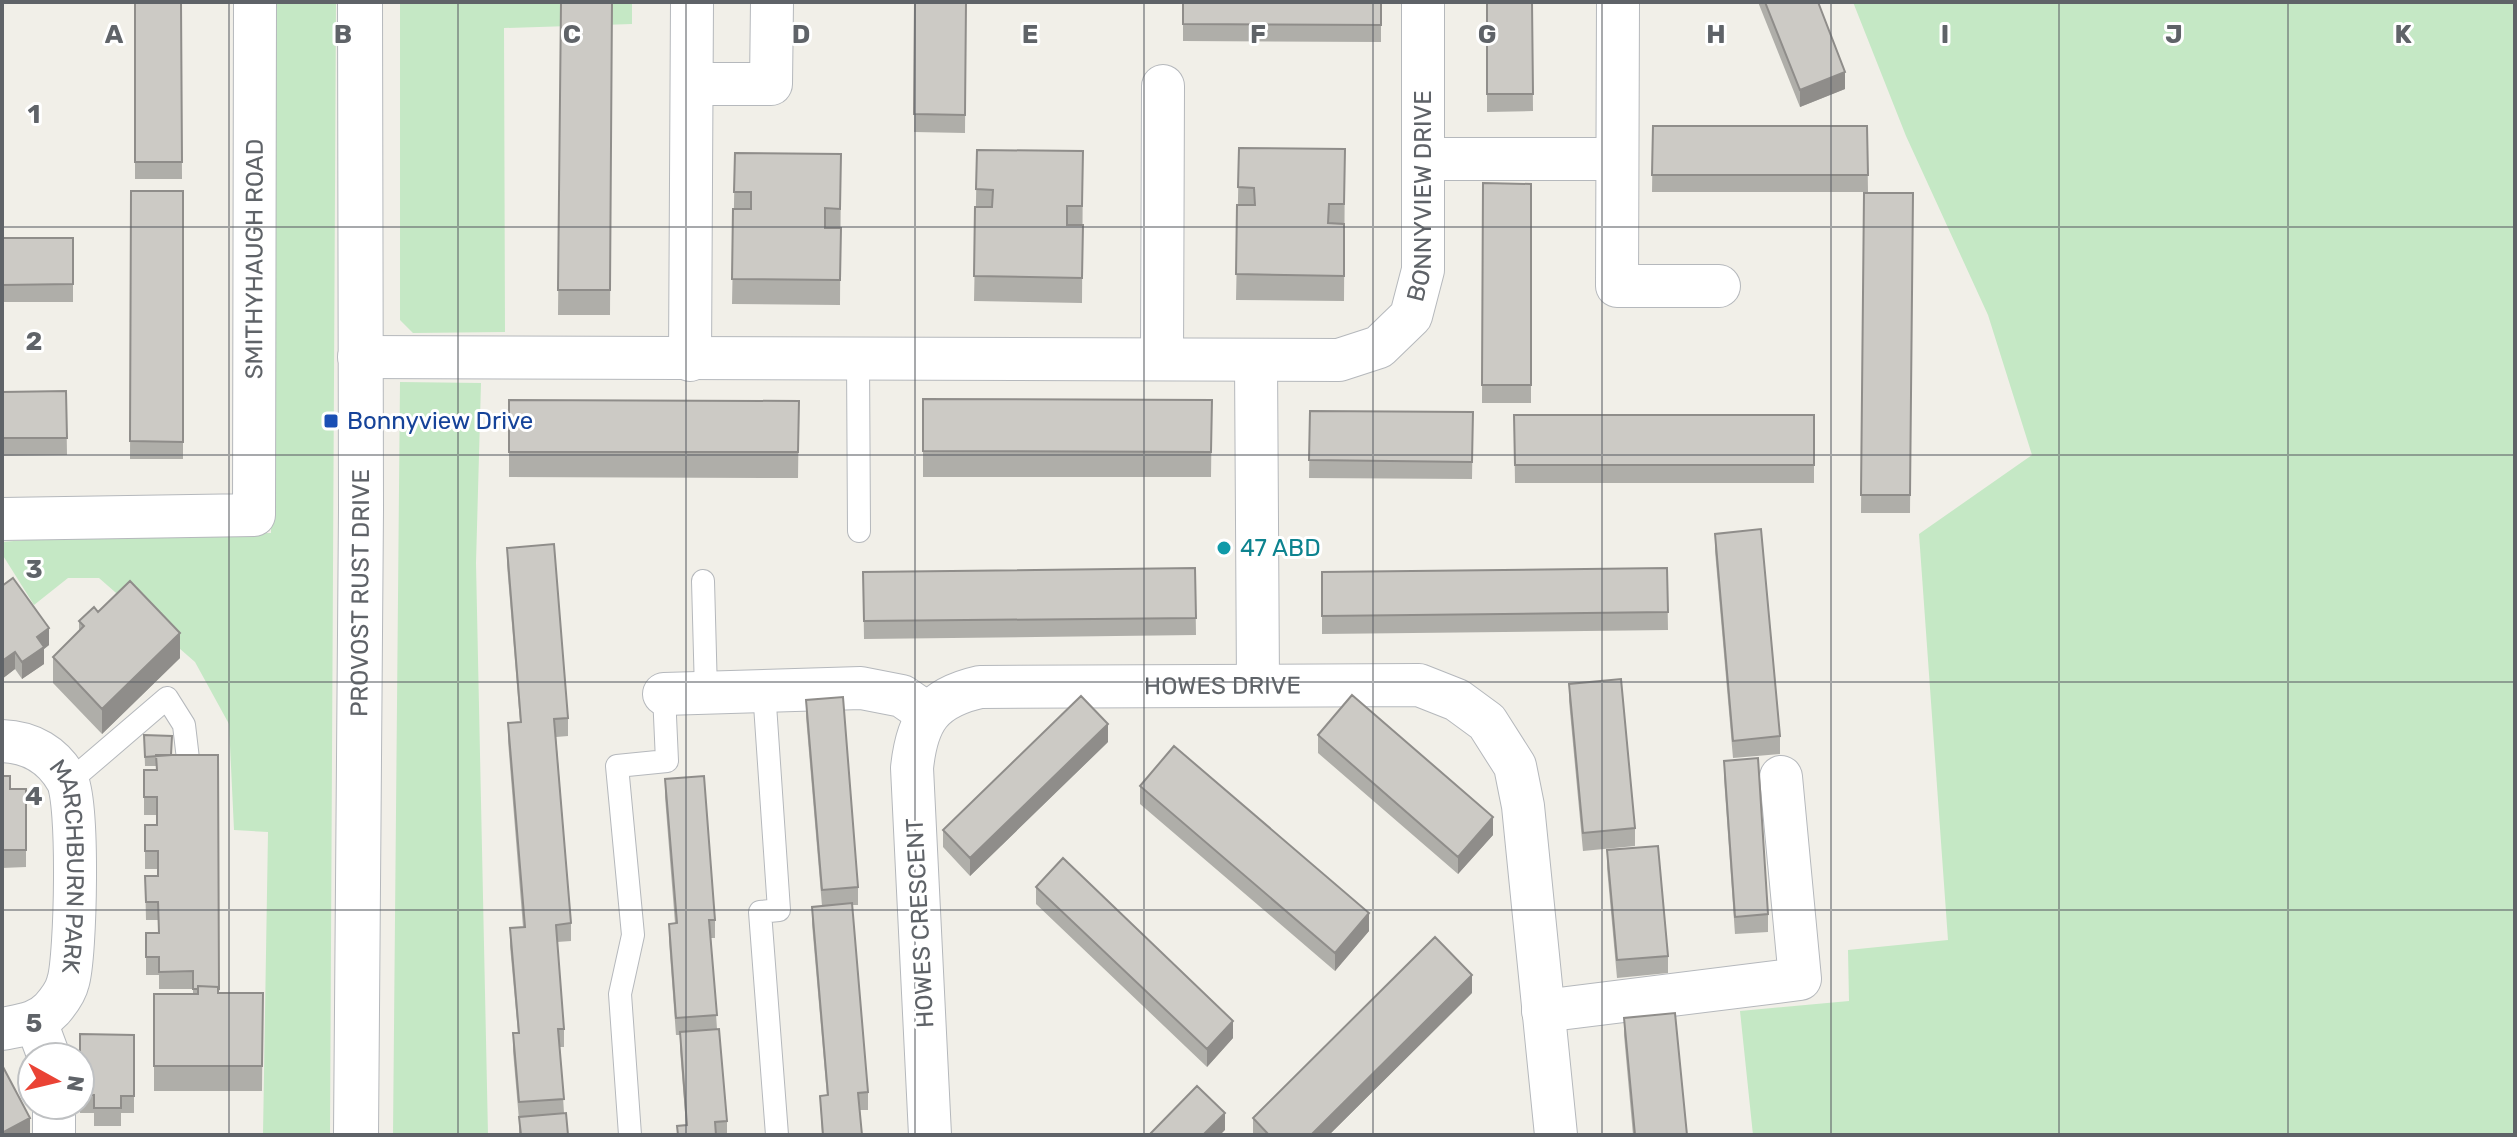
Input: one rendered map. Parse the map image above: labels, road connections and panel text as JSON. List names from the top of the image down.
{
  "streets": {
    "street": [
      "BONNYVIEW DRIVE",
      "SMITHYHAUGH ROAD",
      "PROVOST RUST DRIVE",
      "HOWES DRIVE",
      "MARCHBURN PARK",
      "HOWES CRESCENT"
    ]
  },
  "crossings": [
    ["BONNYVIEW DRIVE", "PROVOST RUST DRIVE"],
    ["HOWES DRIVE", "HOWES CRESCENT"]
  ],
  "places": {
    "transit": ["Bonnyview Drive"],
    "other": ["47 ABD"]
  },
  "north": "right",
  "grid": {
    "columns": [
      "A",
      "B",
      "C",
      "D",
      "E",
      "F",
      "G",
      "H",
      "I",
      "J",
      "K"
    ],
    "rows": [
      "1",
      "2",
      "3",
      "4",
      "5"
    ]
  }
}
